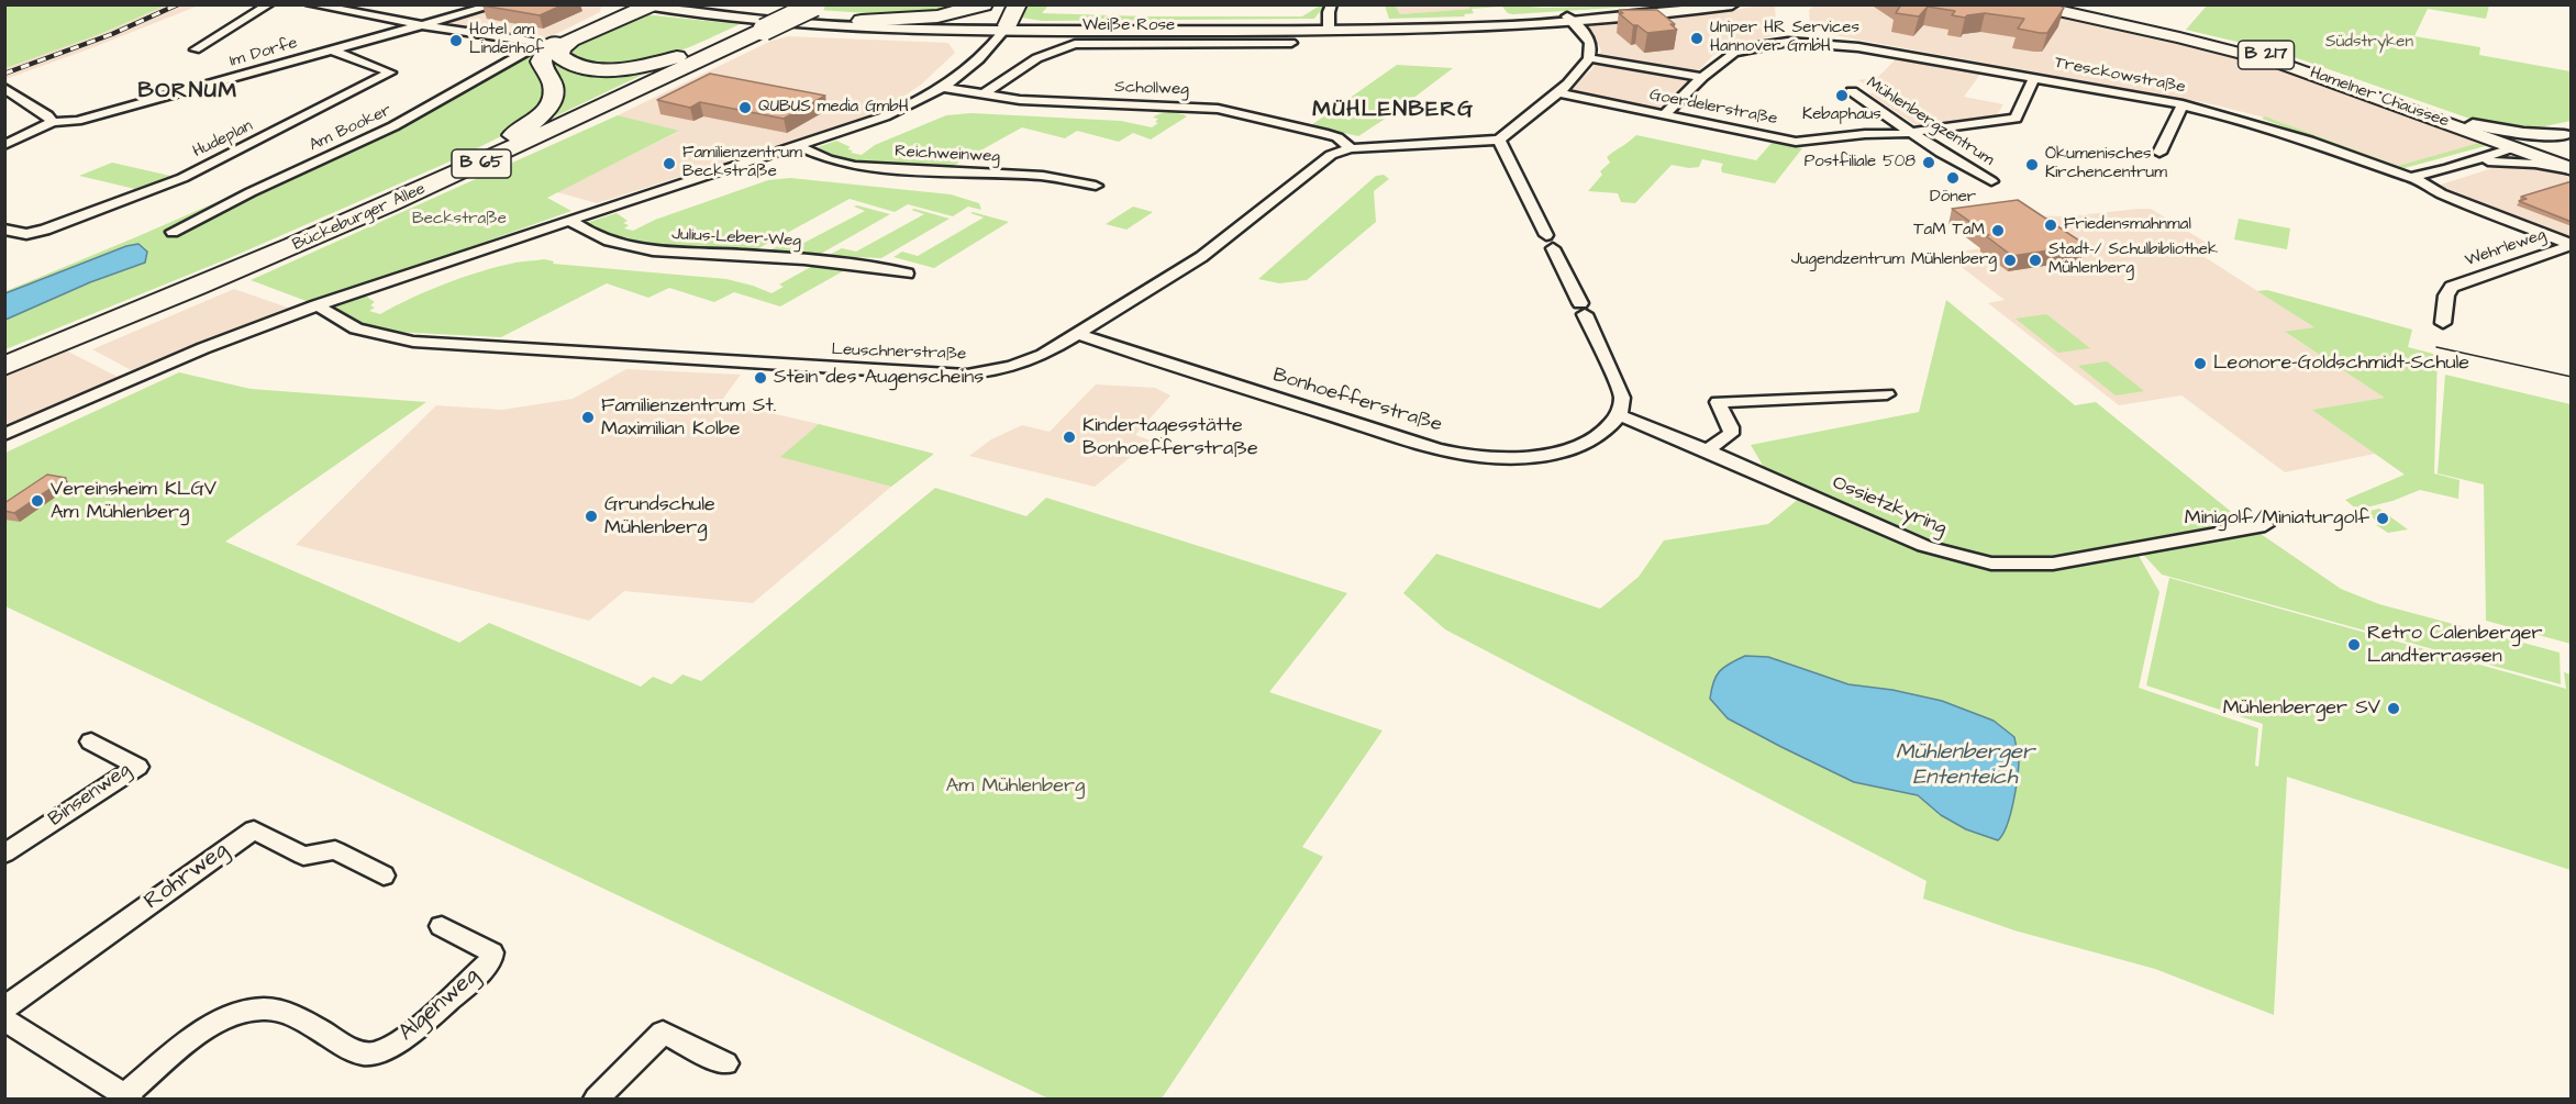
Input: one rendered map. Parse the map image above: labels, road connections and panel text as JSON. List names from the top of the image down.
{
  "streets": {
    "highway": ["B 65", "Bückeburger Allee"],
    "main road": ["B 217", "Hamelner Chaussee"],
    "street": [
      "Weiße Rose",
      "Im Dorfe",
      "Tresckowstraße",
      "Schollweg",
      "Goerdelerstraße",
      "Mühlenbergzentrum",
      "Am Booker",
      "Hudeplan",
      "Reichweinweg",
      "Julius-Leber-Weg",
      "Wehrleweg",
      "Leuschnerstraße",
      "Bonhoefferstraße",
      "Ossietzkyring",
      "Binsenweg",
      "Rohrweg",
      "Algenweg"
    ]
  },
  "crossings": [
    ["Weiße Rose", "Schollweg"],
    ["Im Dorfe", "Am Booker"],
    ["Im Dorfe", "Hudeplan"],
    ["Tresckowstraße", "Goerdelerstraße"],
    ["Tresckowstraße", "Wehrleweg"],
    ["Schollweg", "Leuschnerstraße"],
    ["Goerdelerstraße", "Mühlenbergzentrum"],
    ["Leuschnerstraße", "Bonhoefferstraße"],
    ["Bonhoefferstraße", "Ossietzkyring"]
  ],
  "districts": ["BORNUM", "MÜHLENBERG"],
  "water": ["Mühlenberger Ententeich"],
  "parks": ["Südstryken", "Beckstraße", "Am Mühlenberg"],
  "places": [
    "Uniper HR Services Hannover GmbH",
    "Hotel am Lindenhof",
    "Kebaphaus",
    "QUBUS media GmbH",
    "Postfiliale 508",
    "Familienzentrum Beckstraße",
    "Ökumenisches Kirchencentrum",
    "Döner",
    "Friedensmahnmal",
    "TaM TaM",
    "Jugendzentrum Mühlenberg",
    "Stadt-/ Schulbibliothek Mühlenberg",
    "Leonore-Goldschmidt-Schule",
    "Stein des Augenscheins",
    "Familienzentrum St. Maximilian Kolbe",
    "Kindertagesstätte Bonhoefferstraße",
    "Vereinsheim KLGV Am Mühlenberg",
    "Grundschule Mühlenberg",
    "Minigolf/Miniaturgolf",
    "Retro Calenberger Landterrassen",
    "Mühlenberger SV"
  ]
}
